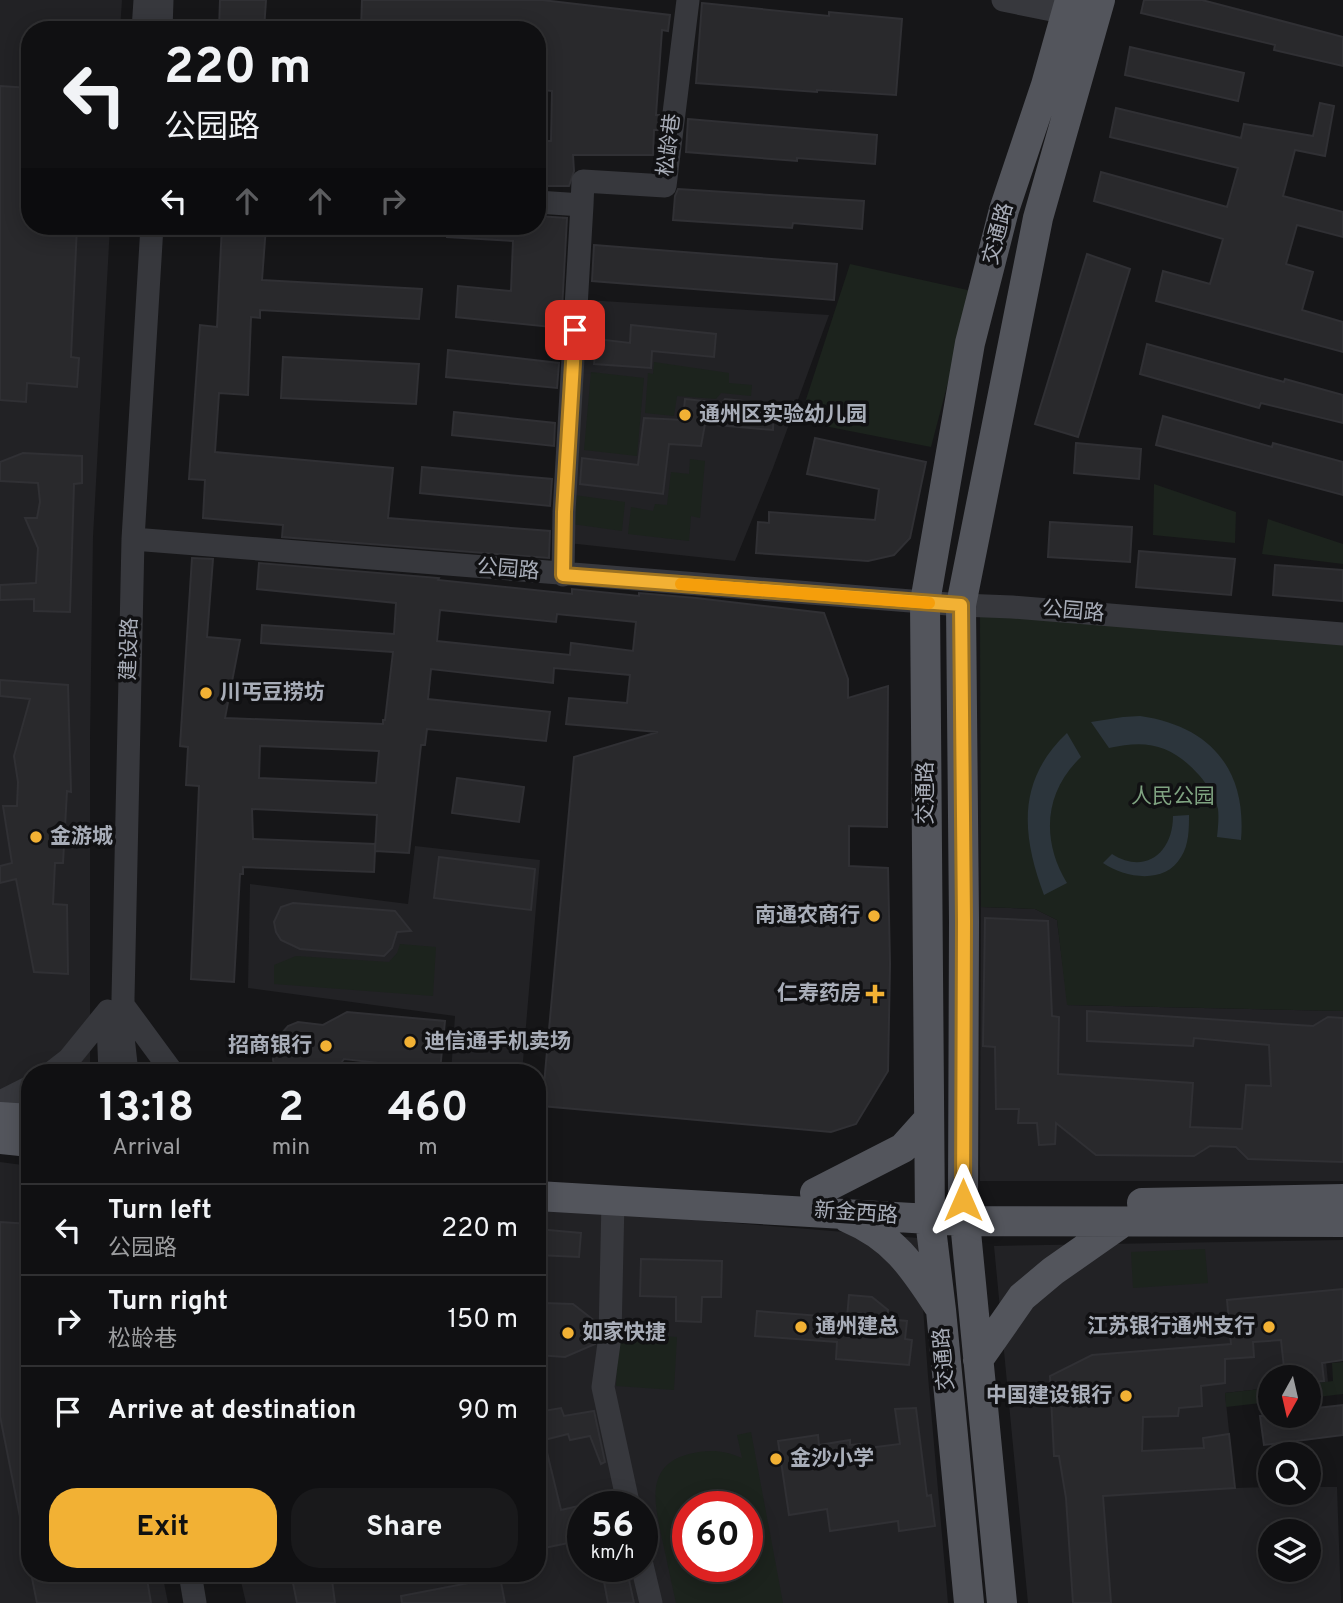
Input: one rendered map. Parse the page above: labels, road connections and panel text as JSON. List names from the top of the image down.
{
  "streets": {
    "main road": ["交通路", "新金西路"],
    "street": ["松龄巷", "公园路", "建设路"]
  },
  "crossings": [
    ["松龄巷", "公园路"],
    ["交通路", "公园路"],
    ["交通路", "新金西路"],
    ["公园路", "建设路"]
  ],
  "parks": ["人民公园"],
  "places": {
    "other": [
      "通州区实验幼儿园",
      "川丐豆捞坊",
      "金游城",
      "南通农商行",
      "迪信通手机卖场",
      "招商银行",
      "通州建总",
      "江苏银行通州支行",
      "如家快捷",
      "中国建设银行",
      "金沙小学"
    ],
    "health": ["仁寿药房"]
  },
  "north": "bottom",
  "page": {
    "turn": ["220 m", "公园路"],
    "eta": [
      "13:18",
      "Arrival",
      "2",
      "min",
      "460",
      "m"
    ],
    "list": [
      {
        "name": "Turn left",
        "note": "公园路",
        "value": "220 m"
      },
      {
        "name": "Turn right",
        "note": "松龄巷",
        "value": "150 m"
      },
      {
        "name": "Arrive at destination",
        "value": "90 m"
      }
    ],
    "buttons": ["Exit", "Share"],
    "speed": "56 km/h",
    "limit": "60"
  }
}
